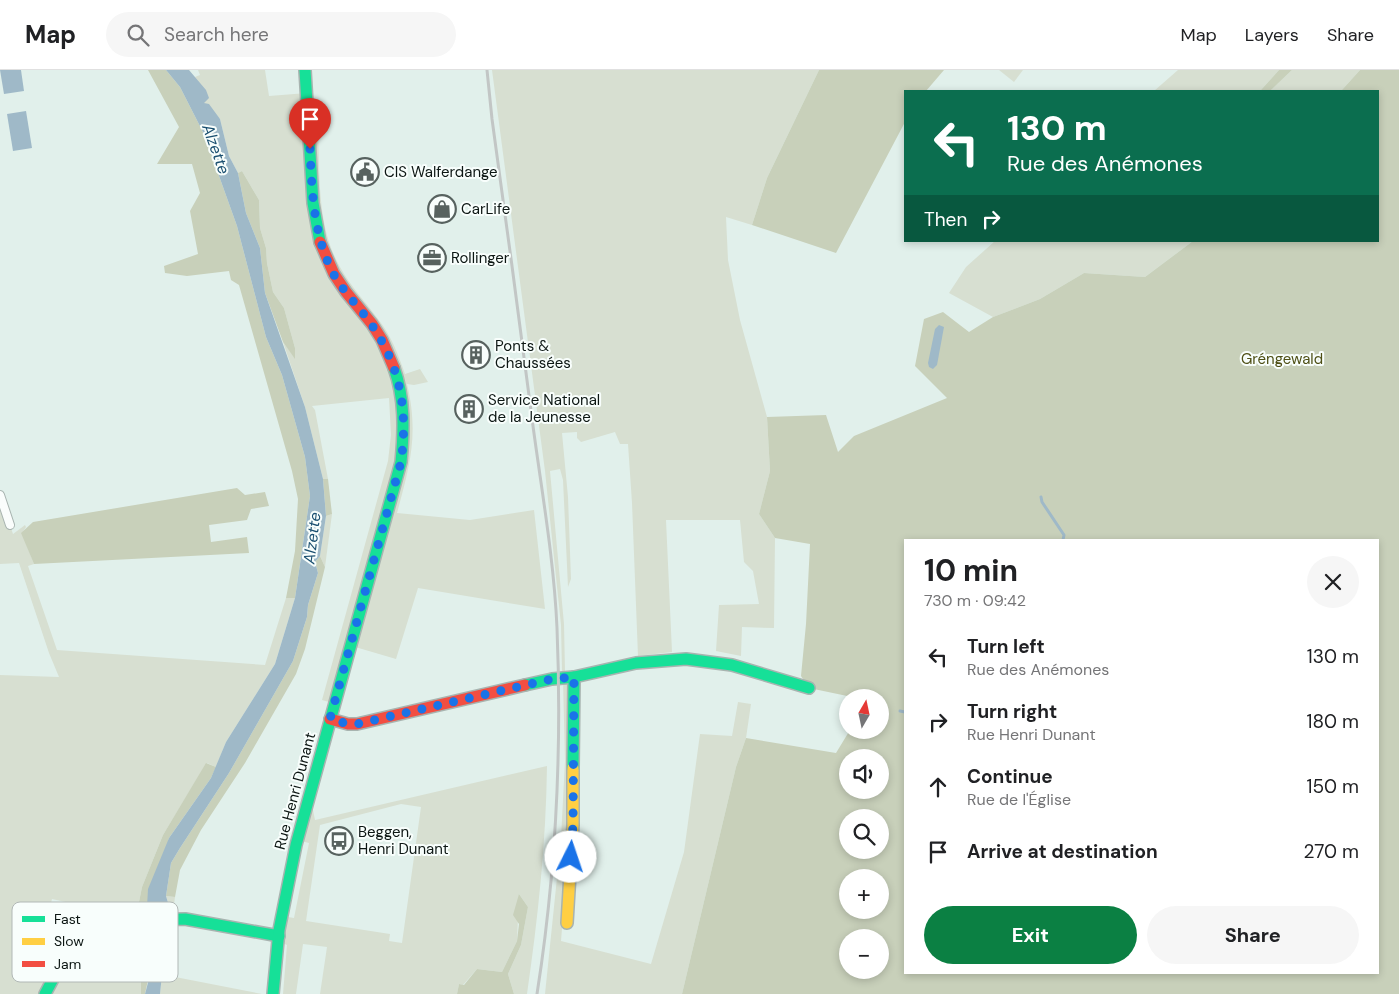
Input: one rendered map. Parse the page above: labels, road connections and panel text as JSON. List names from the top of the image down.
{
  "streets": {
    "street": ["Rue Henri Dunant"]
  },
  "water": ["Alzette"],
  "parks": ["Gréngewald"],
  "places": {
    "public building": ["CIS Walferdange"],
    "shop": ["CarLife"],
    "office": ["Rollinger"],
    "building": ["Ponts & Chaussées", "Service National de la Jeunesse"],
    "bus stop": ["Beggen, Henri Dunant"]
  },
  "legend": ["Fast", "Slow", "Jam"],
  "north": "top",
  "page": {
    "header": "Map",
    "search": "Search here",
    "nav": ["Map", "Layers", "Share"],
    "turn": ["130 m", "Rue des Anémones"],
    "then": "Then",
    "heading": ["10 min", "730 m · 09:42"],
    "list": [
      {
        "name": "Turn left",
        "note": "Rue des Anémones",
        "value": "130 m"
      },
      {
        "name": "Turn right",
        "note": "Rue Henri Dunant",
        "value": "180 m"
      },
      {
        "name": "Continue",
        "note": "Rue de l'Église",
        "value": "150 m"
      },
      {
        "name": "Arrive at destination",
        "value": "270 m"
      }
    ],
    "map_buttons": ["+", "−"],
    "buttons": ["Exit", "Share"]
  }
}
